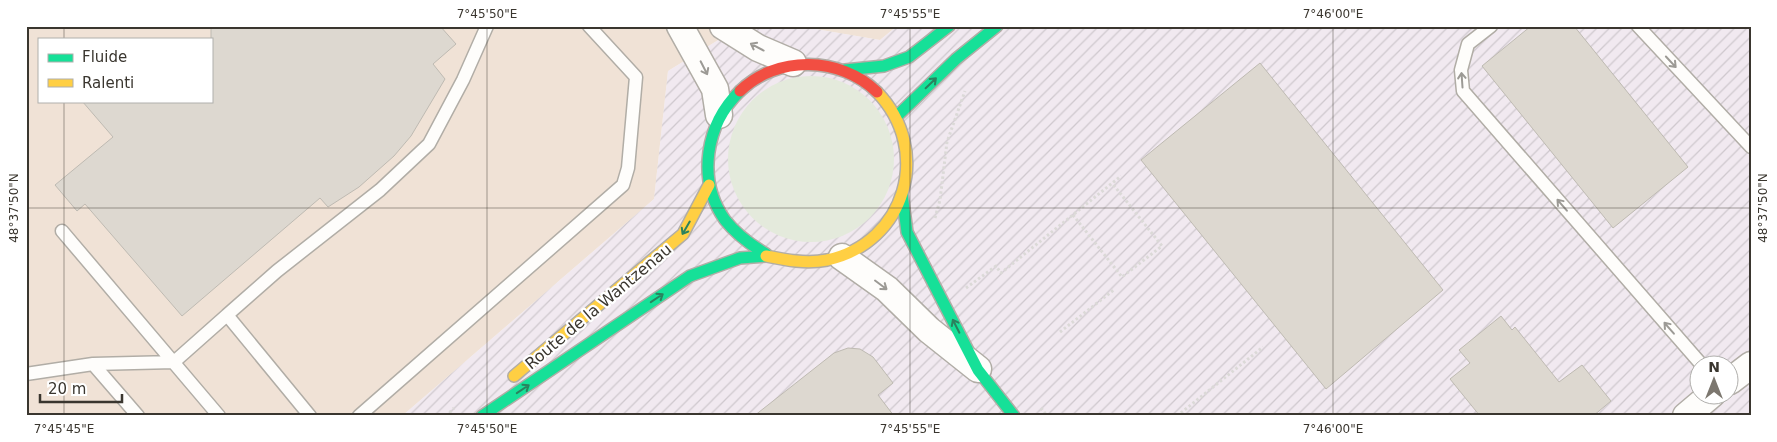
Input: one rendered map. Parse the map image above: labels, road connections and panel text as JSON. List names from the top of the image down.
{
  "streets": {
    "main road": ["Route de la Wantzenau"]
  },
  "legend": ["Fluide", "Ralenti"],
  "scale_bar": "20 m",
  "north": "top",
  "coordinates": [
    "7°45'50\"E",
    "7°45'55\"E",
    "7°46'00\"E",
    "48°37'50\"N",
    "7°45'45\"E"
  ]
}
